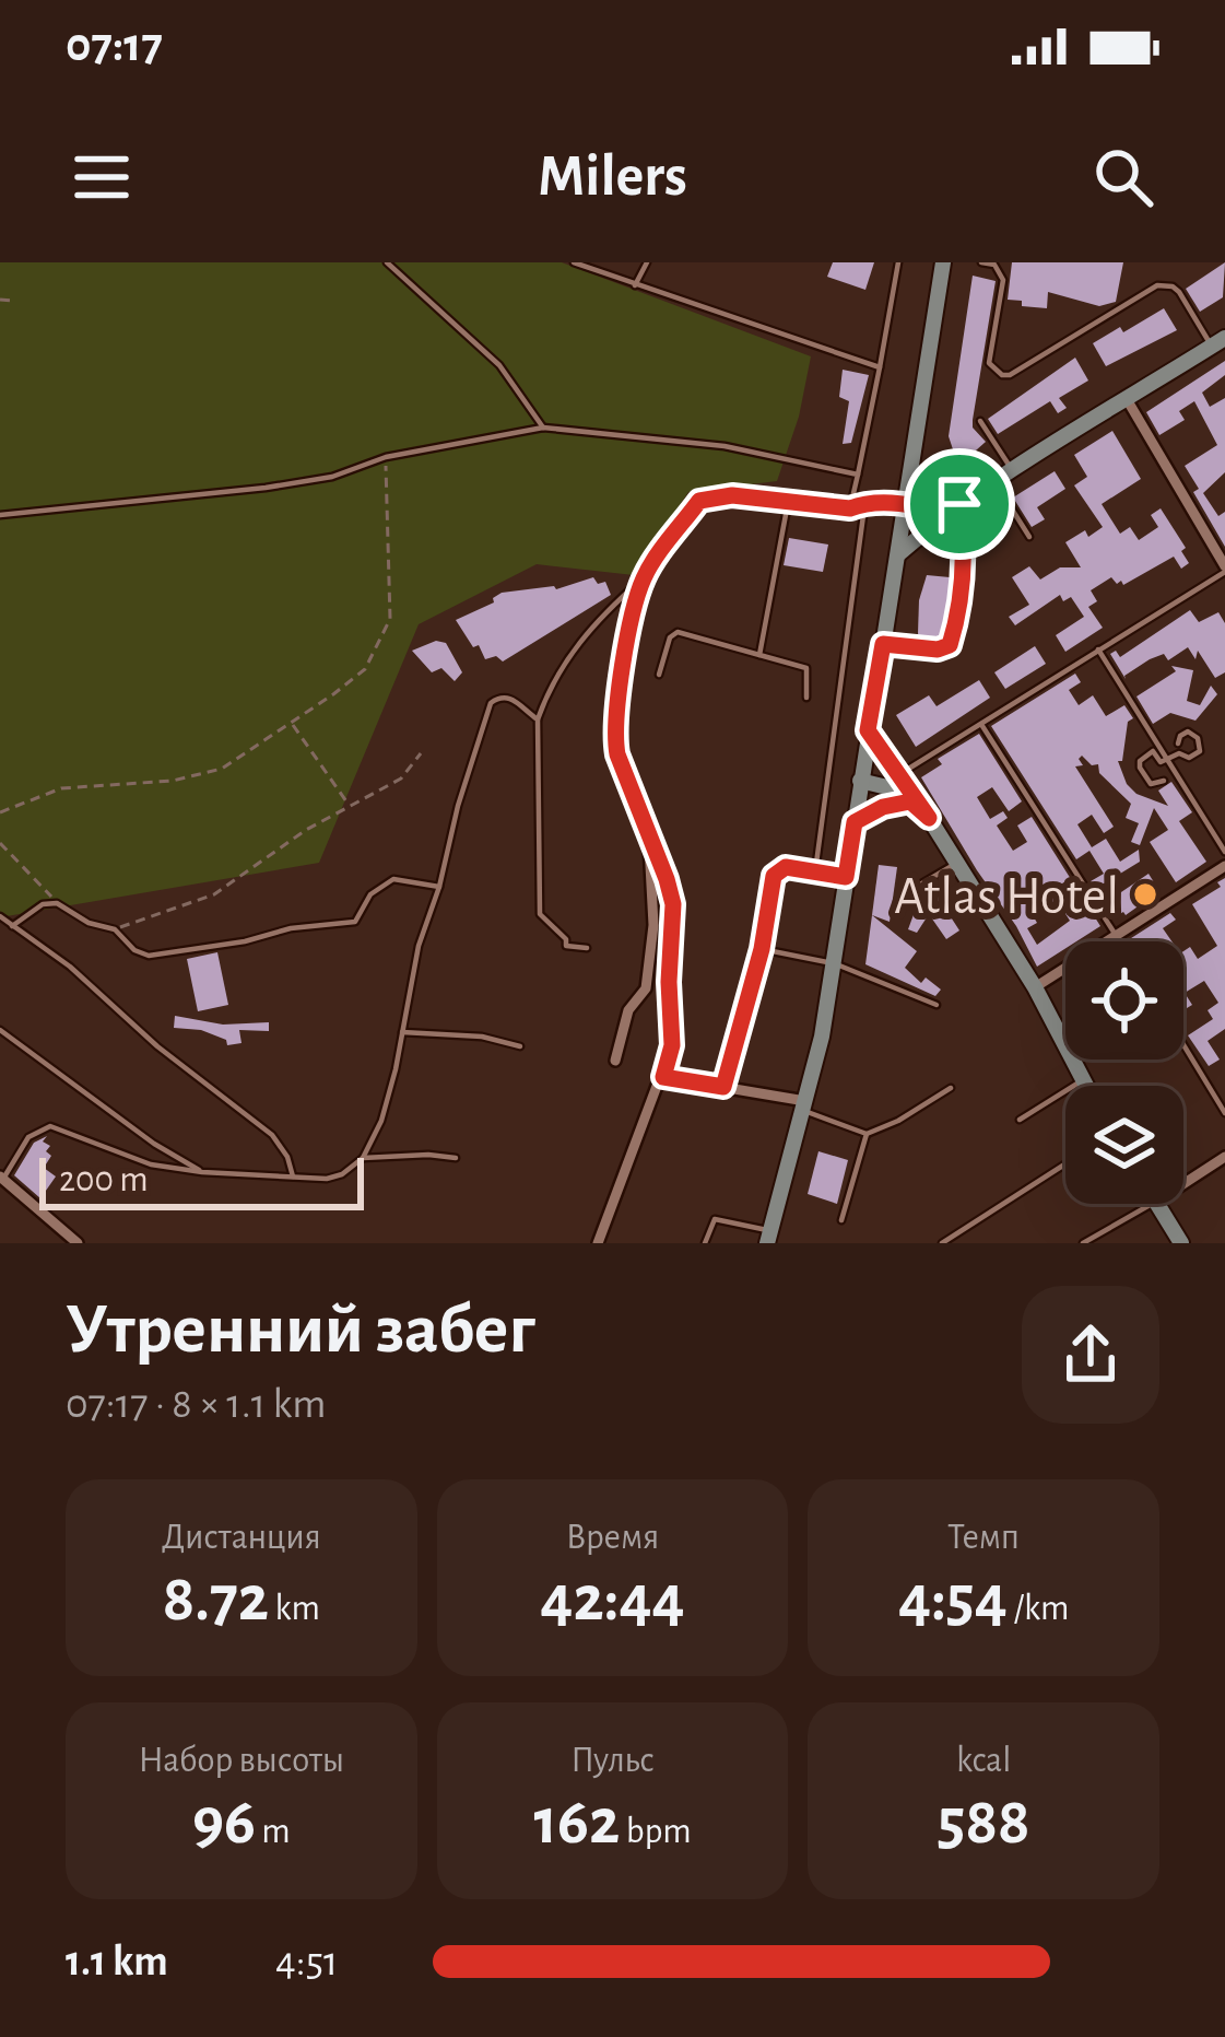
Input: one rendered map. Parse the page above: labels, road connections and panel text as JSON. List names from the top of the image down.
{
  "places": ["Atlas Hotel"],
  "scale_bar": "200 m",
  "page": {
    "status": "07:17",
    "header": "Milers",
    "scale": "200 m",
    "heading": ["Утренний забег", "07:17 · 8 × 1.1 km"],
    "stats": [
      ["Дистанция", "8.72 km"],
      ["Время", "42:44"],
      ["Темп", "4:54 /km"],
      ["Набор высоты", "96 m"],
      ["Пульс", "162 bpm"],
      ["kcal", "588"]
    ],
    "list": [
      {
        "name": "1.1 km",
        "note": "4:51"
      }
    ]
  }
}
